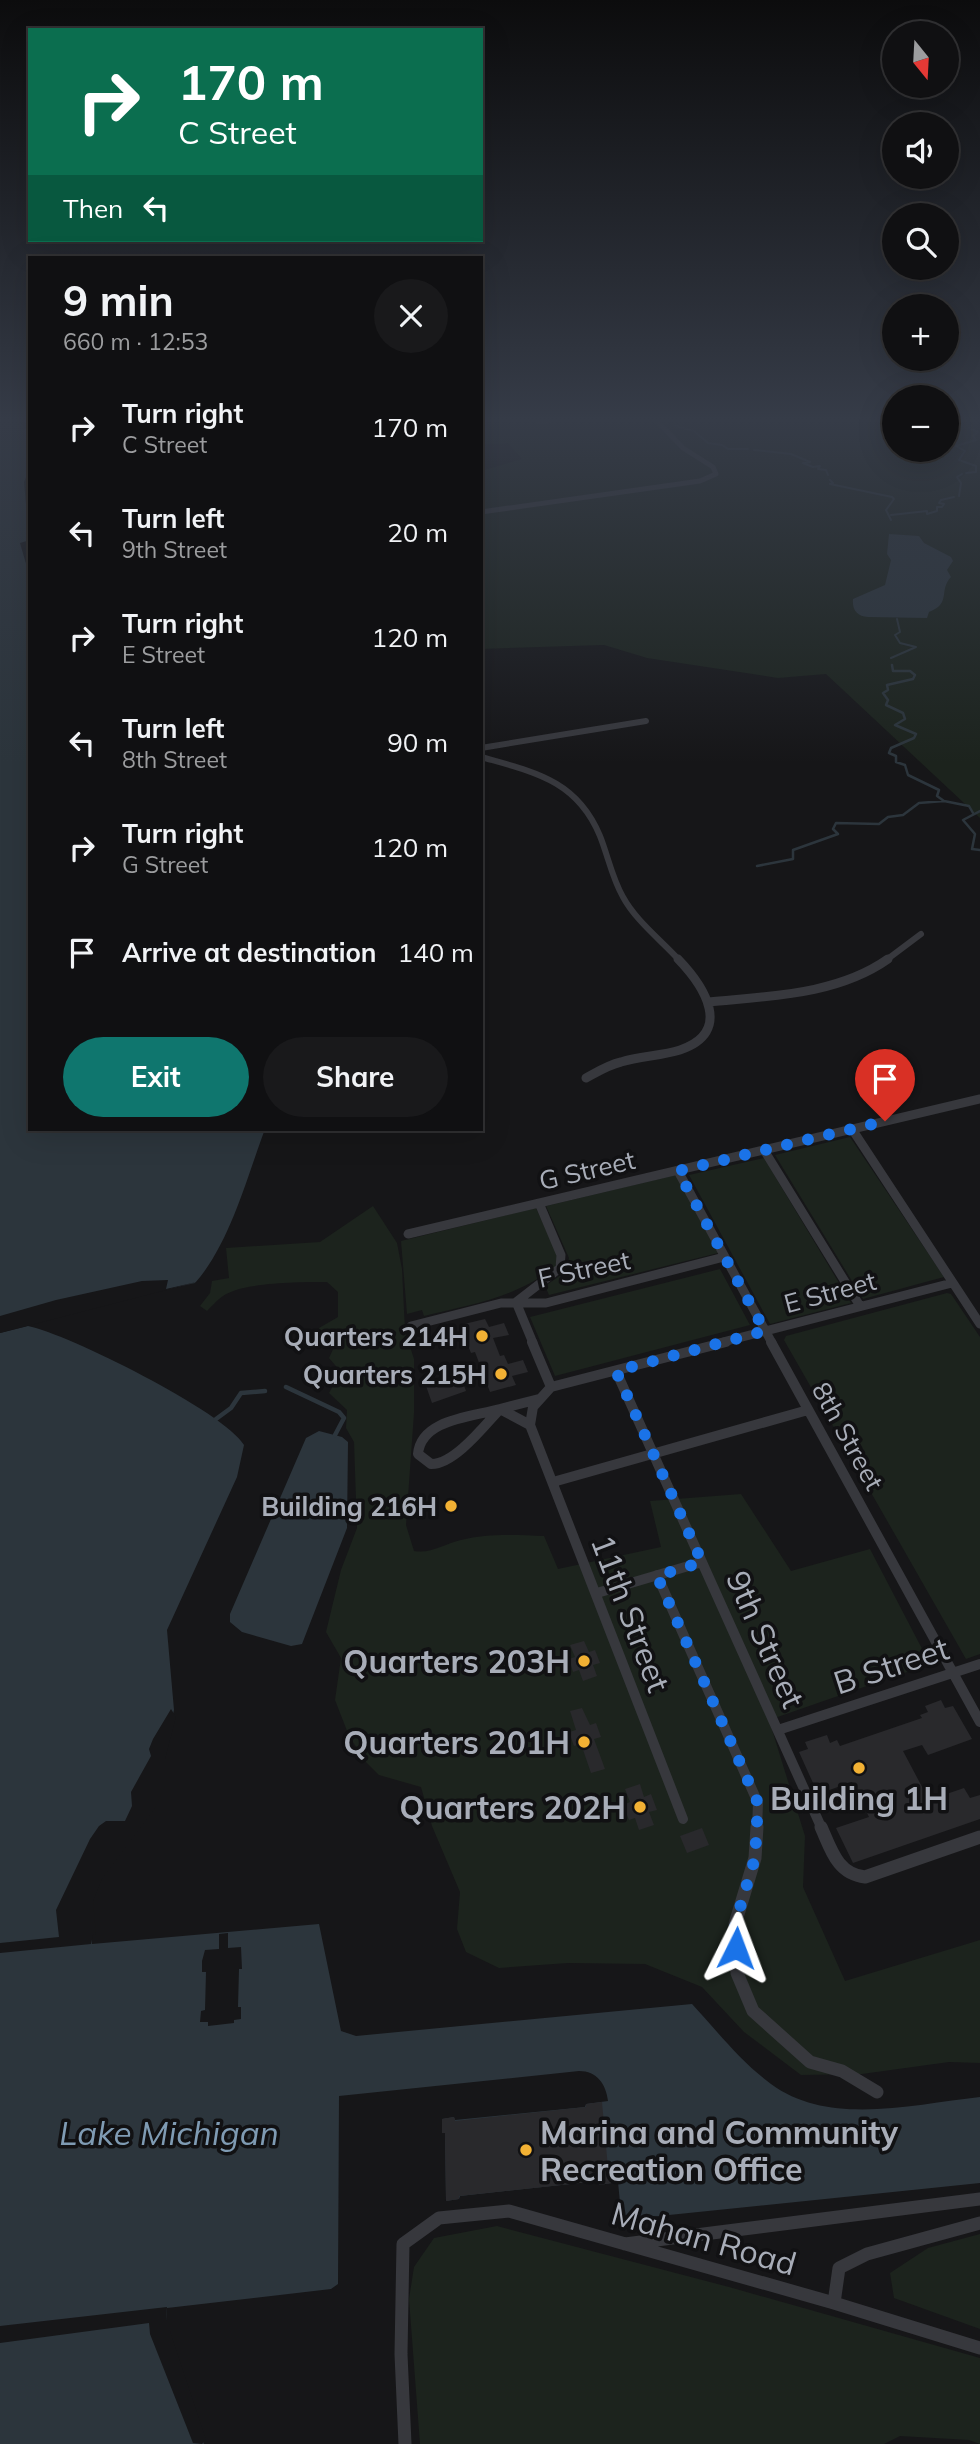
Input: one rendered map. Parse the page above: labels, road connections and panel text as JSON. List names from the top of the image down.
{
  "streets": {
    "street": [
      "G Street",
      "F Street",
      "E Street",
      "8th Street",
      "11th Street",
      "9th Street",
      "B Street",
      "Mahan Road"
    ]
  },
  "crossings": [
    ["G Street", "8th Street"],
    ["F Street", "8th Street"],
    ["E Street", "8th Street"],
    ["E Street", "9th Street"],
    ["8th Street", "B Street"],
    ["9th Street", "B Street"]
  ],
  "water": ["Lake Michigan"],
  "places": [
    "Quarters 214H",
    "Quarters 215H",
    "Building 216H",
    "Quarters 203H",
    "Quarters 201H",
    "Building 1H",
    "Quarters 202H",
    "Marina and Community Recreation Office"
  ],
  "north": "bottom",
  "page": {
    "map_buttons": ["+", "−"],
    "turn": ["170 m", "C Street"],
    "then": "Then",
    "heading": ["9 min", "660 m · 12:53"],
    "list": [
      {
        "name": "Turn right",
        "note": "C Street",
        "value": "170 m"
      },
      {
        "name": "Turn left",
        "note": "9th Street",
        "value": "20 m"
      },
      {
        "name": "Turn right",
        "note": "E Street",
        "value": "120 m"
      },
      {
        "name": "Turn left",
        "note": "8th Street",
        "value": "90 m"
      },
      {
        "name": "Turn right",
        "note": "G Street",
        "value": "120 m"
      },
      {
        "name": "Arrive at destination",
        "value": "140 m"
      }
    ],
    "buttons": ["Exit", "Share"]
  }
}
